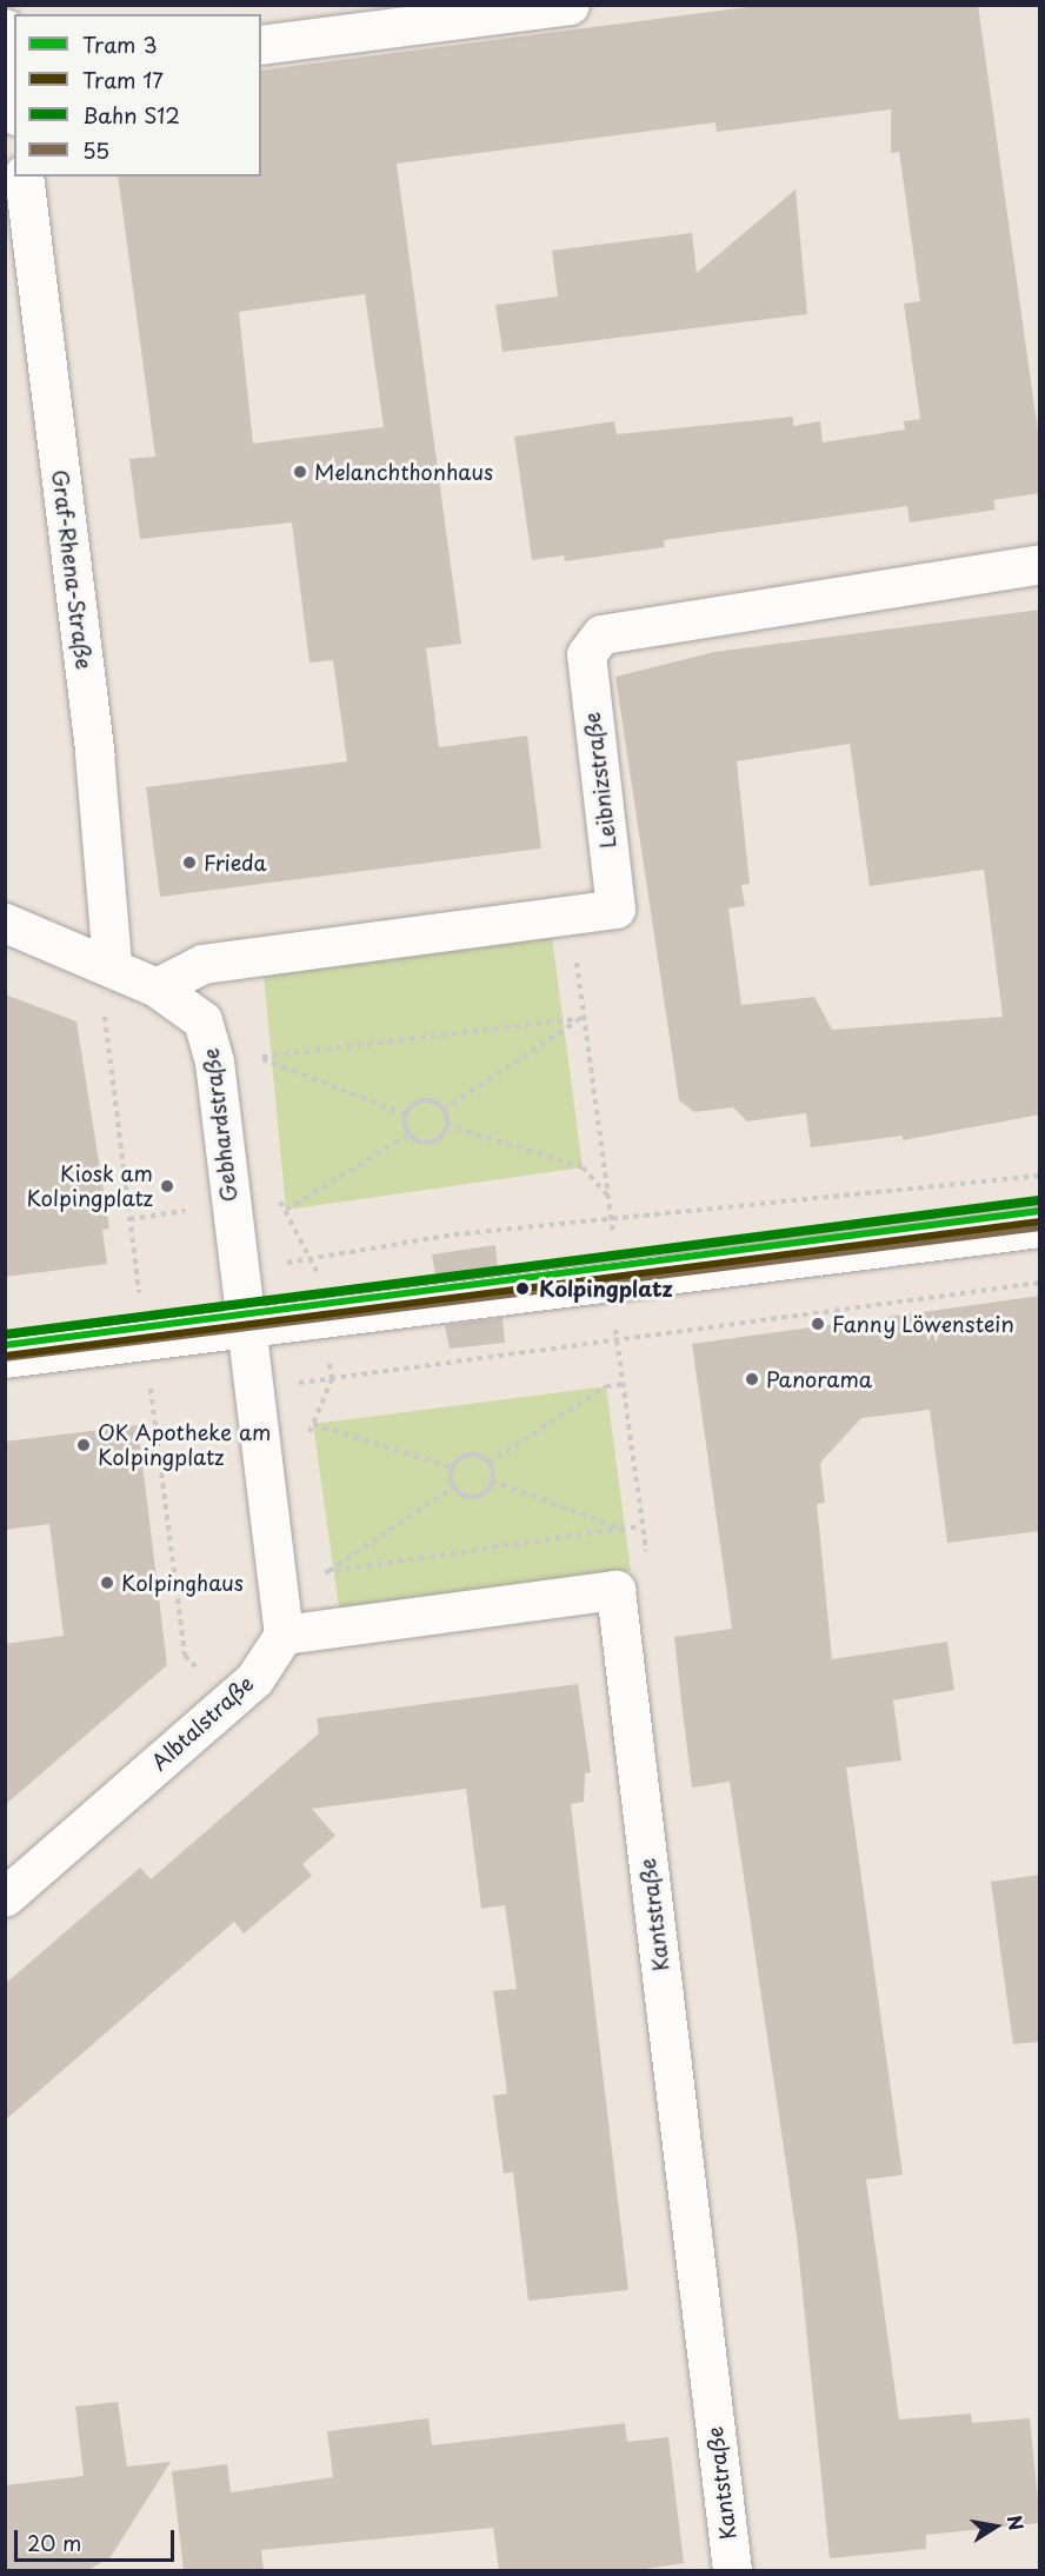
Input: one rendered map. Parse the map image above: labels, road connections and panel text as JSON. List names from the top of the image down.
{
  "streets": {
    "street": [
      "Graf-Rhena-Straße",
      "Leibnizstraße",
      "Gebhardstraße",
      "Albtalstraße",
      "Kantstraße"
    ]
  },
  "crossings": [
    ["Graf-Rhena-Straße", "Gebhardstraße"],
    ["Leibnizstraße", "Gebhardstraße"]
  ],
  "places": [
    "Melanchthonhaus",
    "Frieda",
    "Kiosk am Kolpingplatz",
    "Kolpingplatz",
    "Fanny Löwenstein",
    "Panorama",
    "OK Apotheke am Kolpingplatz",
    "Kolpinghaus"
  ],
  "lines": [
    "rail line S12",
    "tram line 3",
    "tram line 17",
    "transit line 55"
  ],
  "legend": [
    "Tram 3",
    "Tram 17",
    "Bahn S12",
    "55"
  ],
  "scale_bar": "20 m",
  "north": "right"
}
